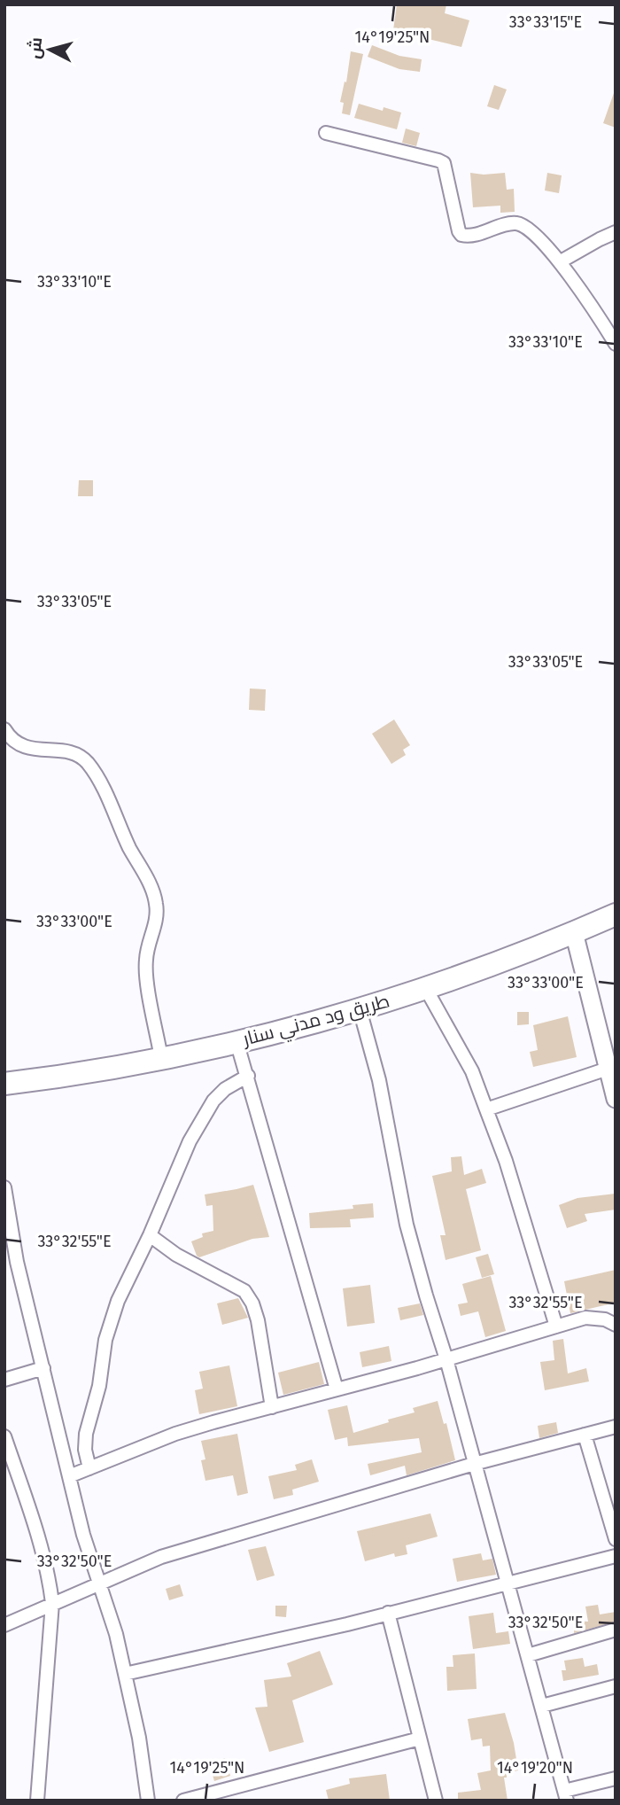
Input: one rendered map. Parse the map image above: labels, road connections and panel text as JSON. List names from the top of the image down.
{
  "streets": {
    "highway": ["طريق ود مدني سنار"]
  },
  "north": "left",
  "coordinates": [
    "33°33'15\"E",
    "14°19'25\"N",
    "33°33'10\"E",
    "33°33'05\"E",
    "33°33'00\"E",
    "33°32'55\"E",
    "33°32'50\"E",
    "14°19'20\"N"
  ]
}
